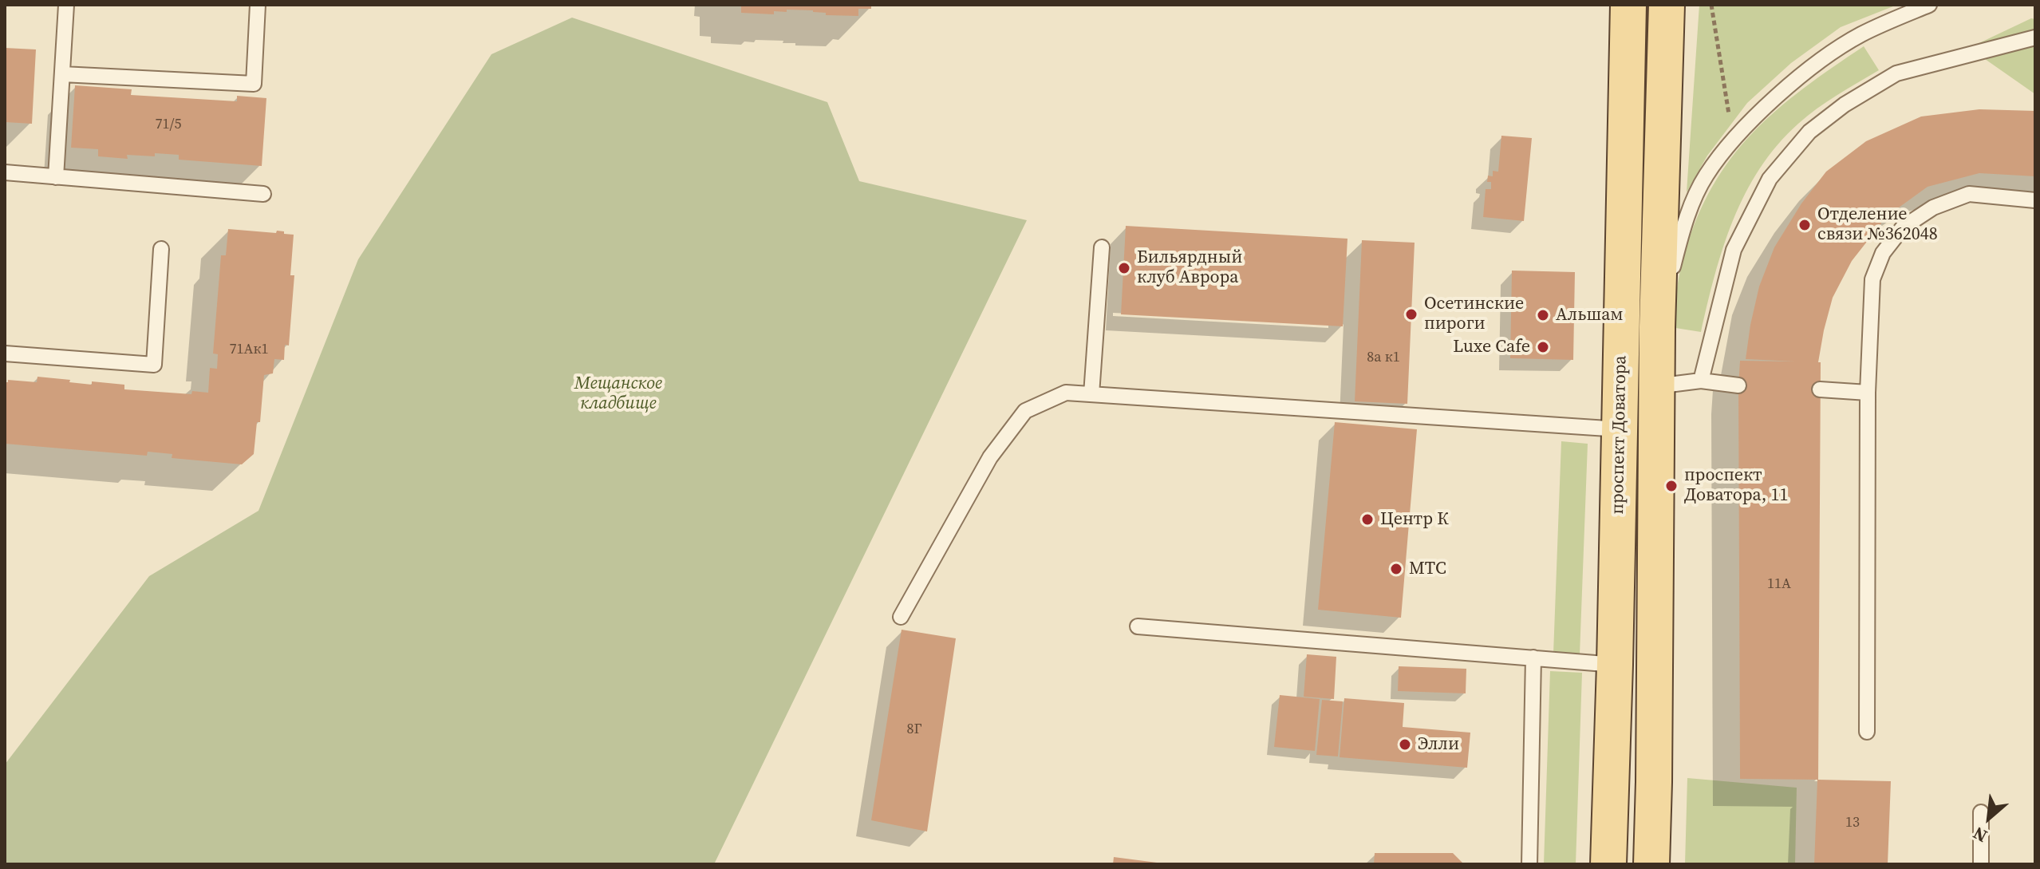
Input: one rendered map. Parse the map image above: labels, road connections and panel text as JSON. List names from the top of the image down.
{
  "streets": {
    "main road": ["проспект Доватора"]
  },
  "parks": ["Мещанское кладбище"],
  "places": [
    "Отделение связи №362048",
    "Бильярдный клуб Аврора",
    "Осетинские пироги",
    "Альшам",
    "Luxe Cafe",
    "проспект Доватора, 11",
    "Центр К",
    "МТС",
    "Элли"
  ],
  "house_numbers": [
    "71/5",
    "71Ак1",
    "8а к1",
    "11А",
    "8Г",
    "13"
  ],
  "north": "bottom left"
}
